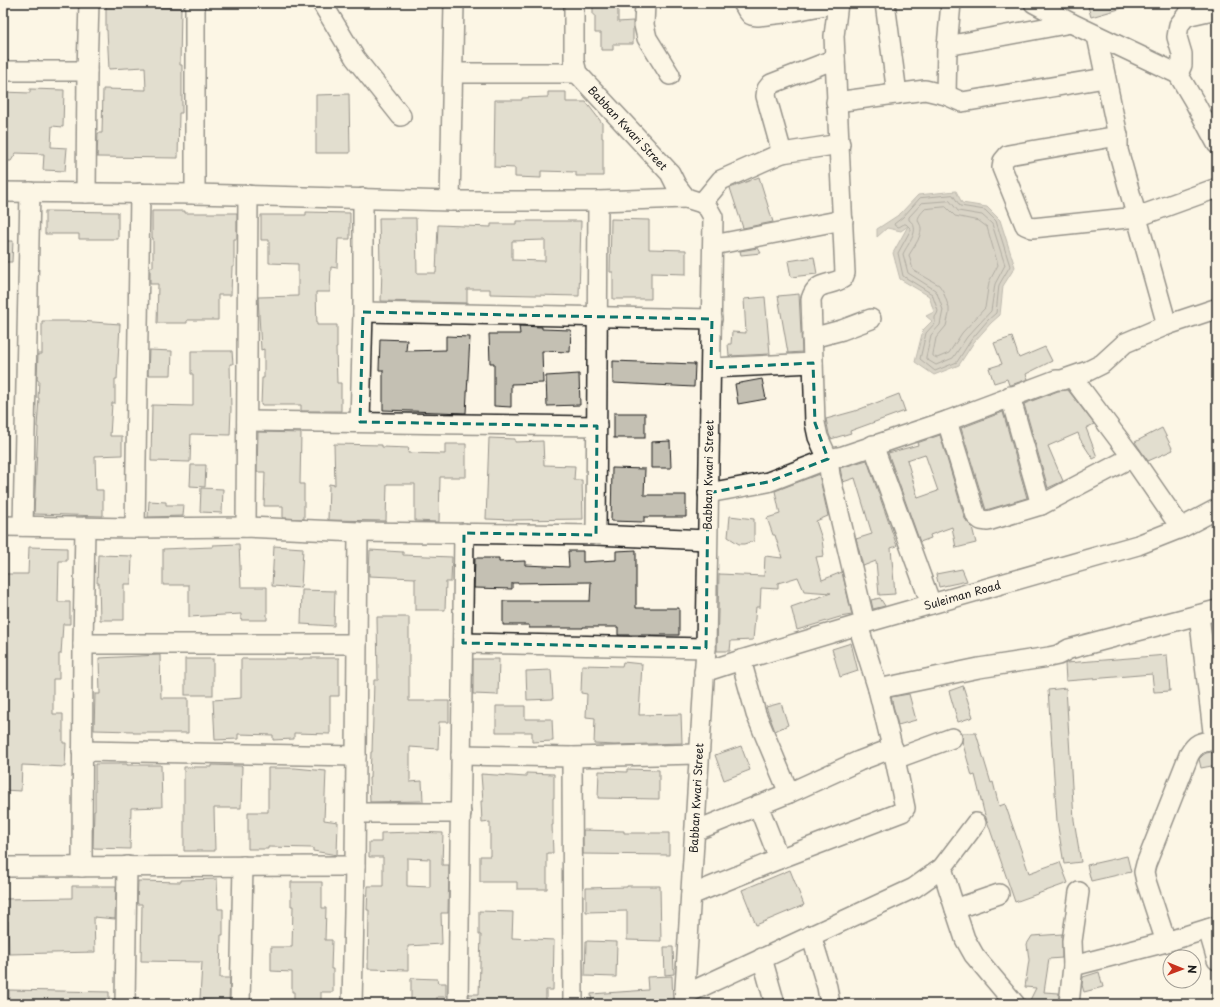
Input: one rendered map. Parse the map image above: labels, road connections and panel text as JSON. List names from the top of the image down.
{
  "streets": {
    "street": ["Babban Kwari Street", "Suleiman Road"]
  },
  "crossings": [
    ["Babban Kwari Street", "Suleiman Road"]
  ],
  "north": "right"
}
